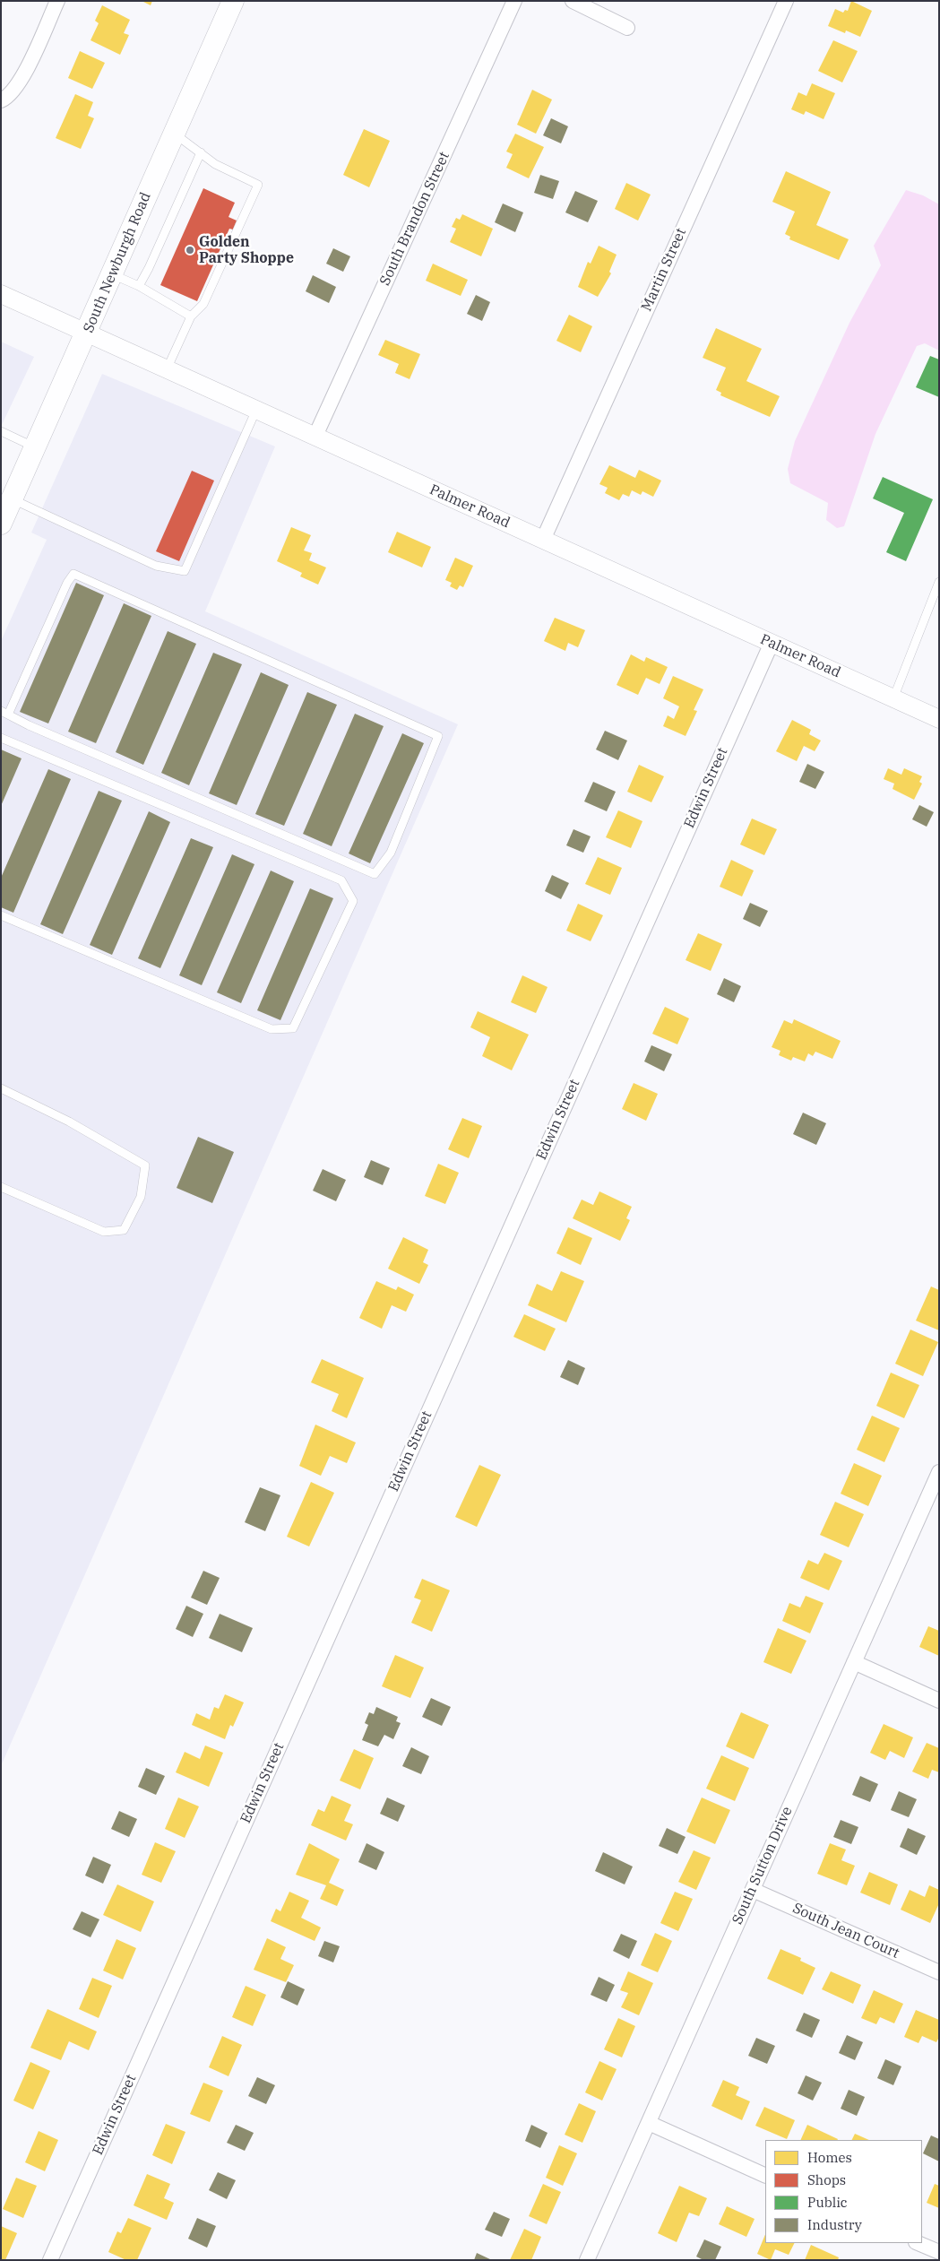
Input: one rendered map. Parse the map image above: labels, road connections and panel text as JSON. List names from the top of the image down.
{
  "streets": {
    "main road": ["South Newburgh Road"],
    "street": [
      "South Brandon Street",
      "Martin Street",
      "Palmer Road",
      "Edwin Street",
      "South Sutton Drive",
      "South Jean Court"
    ]
  },
  "crossings": [
    ["South Brandon Street", "Palmer Road"],
    ["South Newburgh Road", "Palmer Road"],
    ["Martin Street", "Palmer Road"],
    ["Palmer Road", "Edwin Street"],
    ["South Sutton Drive", "South Jean Court"]
  ],
  "places": ["Golden Party Shoppe"],
  "legend": [
    "Homes",
    "Shops",
    "Public",
    "Industry"
  ]
}
